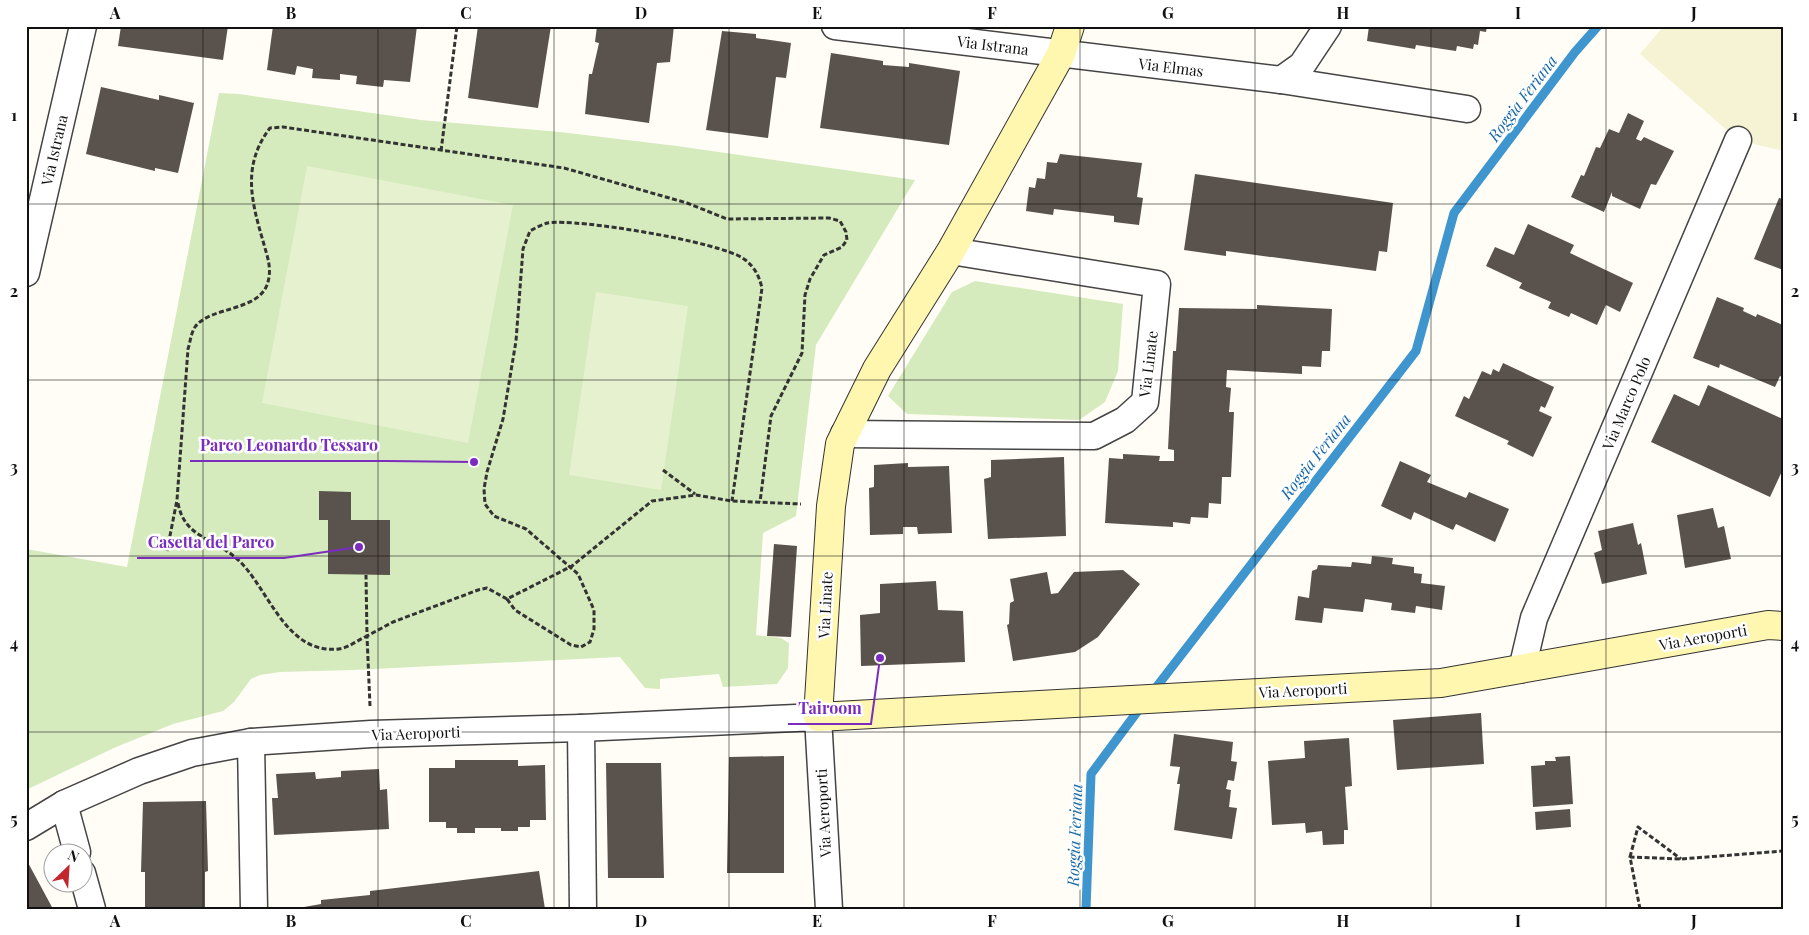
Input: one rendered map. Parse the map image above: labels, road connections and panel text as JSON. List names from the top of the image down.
{
  "streets": {
    "street": [
      "Via Istrana",
      "Via Elmas",
      "Via Linate",
      "Via Marco Polo",
      "Via Aeroporti"
    ]
  },
  "crossings": [
    ["Via Istrana", "Via Elmas"],
    ["Via Istrana", "Via Linate"],
    ["Via Elmas", "Via Linate"],
    ["Via Linate", "Via Aeroporti"],
    ["Via Marco Polo", "Via Aeroporti"]
  ],
  "water": ["Roggia Feriana"],
  "places": ["Parco Leonardo Tessaro", "Casetta del Parco", "Tairoom"],
  "north": "top right",
  "grid": {
    "columns": [
      "A",
      "B",
      "C",
      "D",
      "E",
      "F",
      "G",
      "H",
      "I",
      "J"
    ],
    "rows": [
      "1",
      "2",
      "3",
      "4",
      "5"
    ]
  }
}
